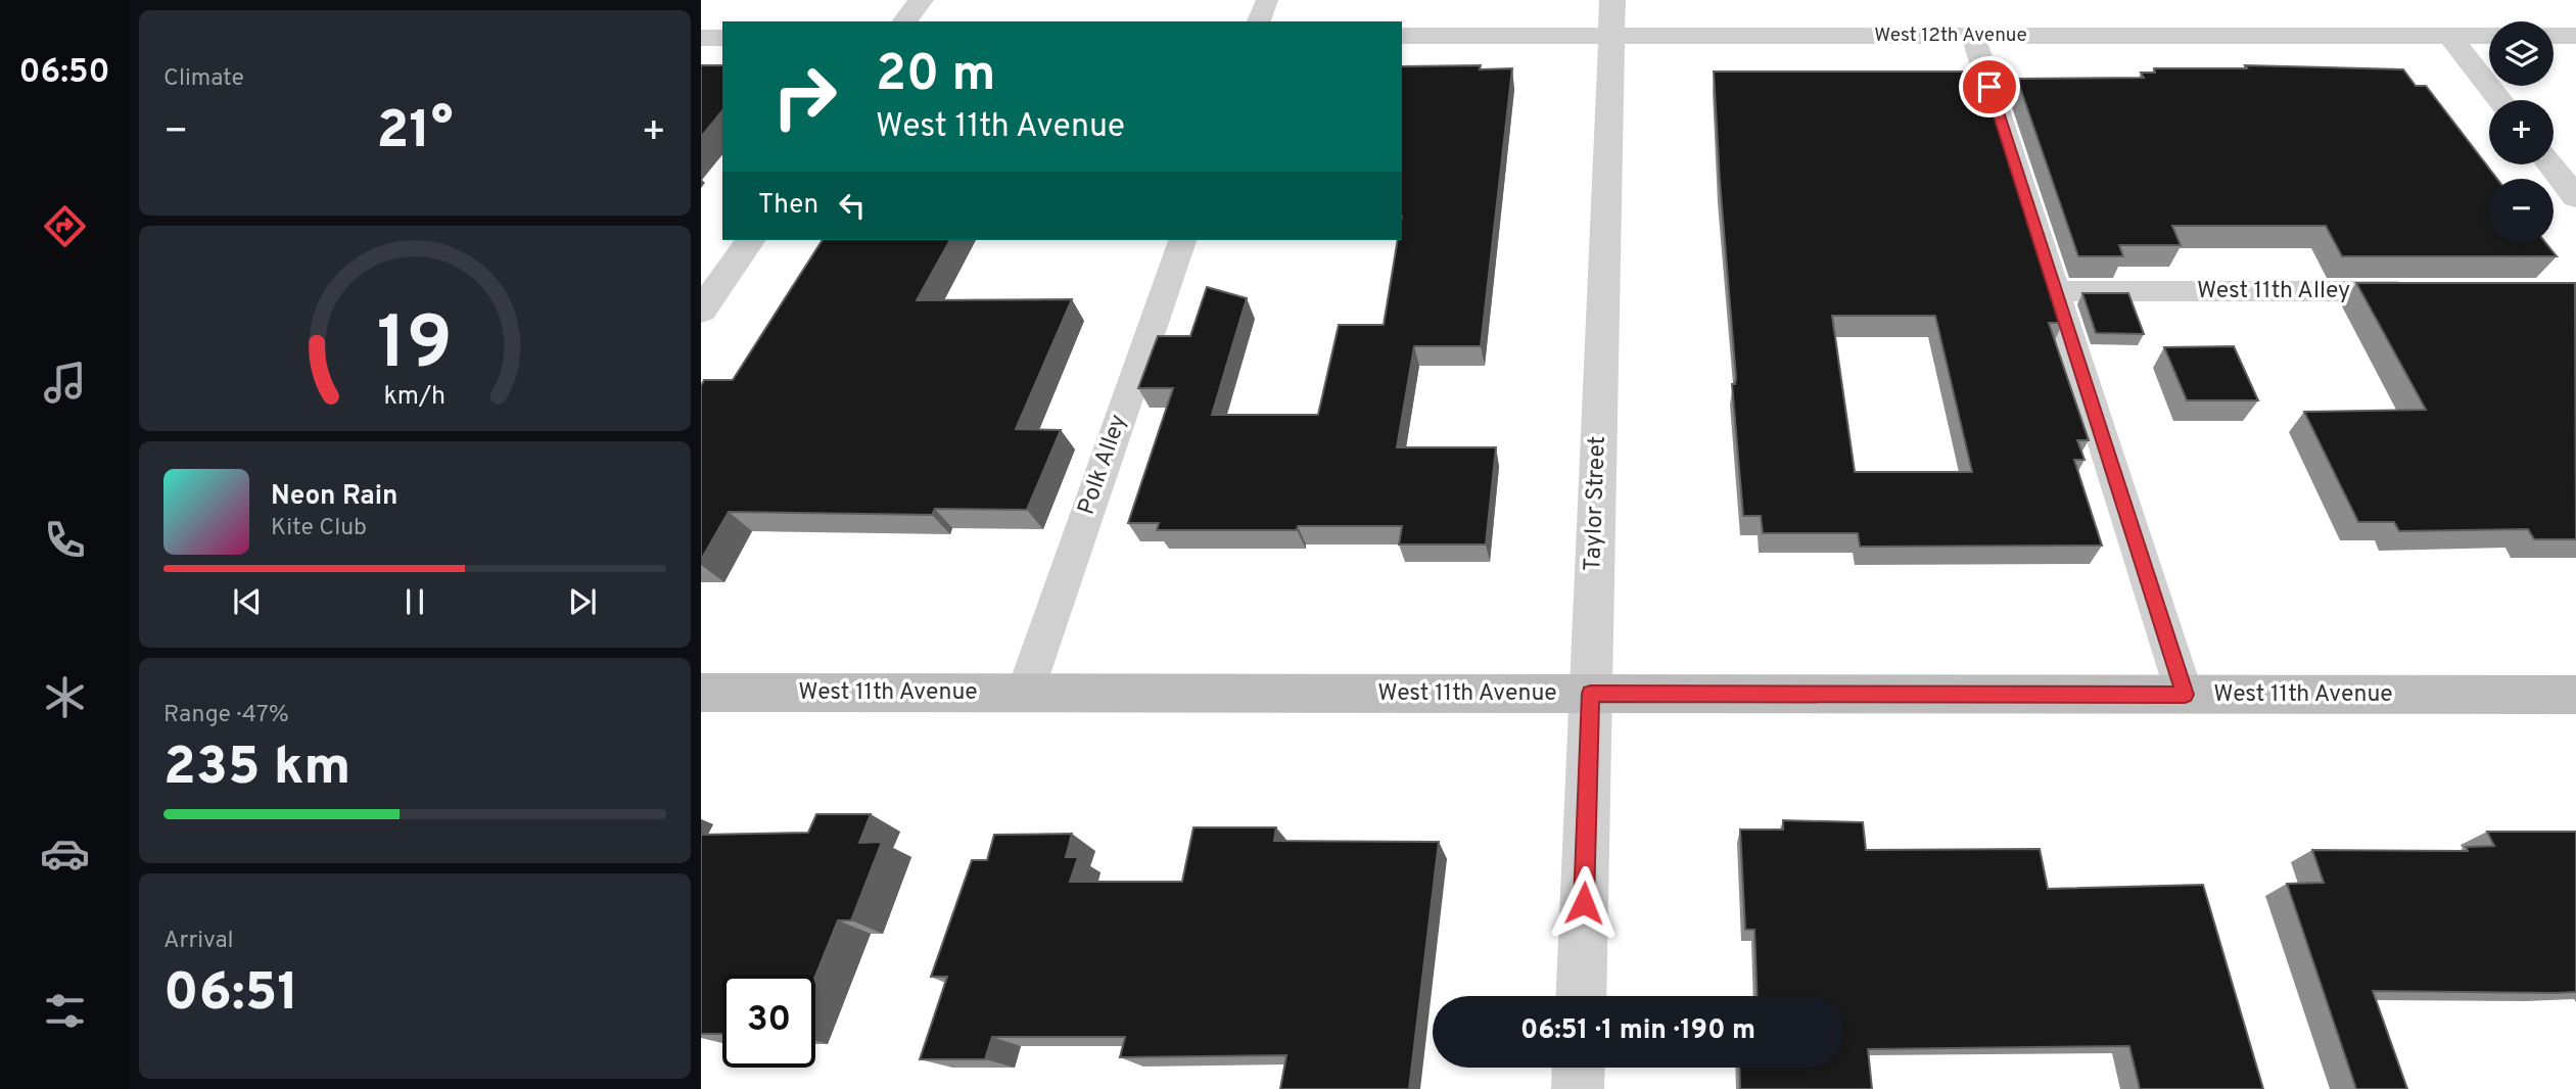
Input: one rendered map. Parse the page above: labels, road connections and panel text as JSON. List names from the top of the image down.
{
  "streets": {
    "main road": ["West 11th Avenue"],
    "street": ["West 12th Avenue", "Taylor Street"],
    "lane": ["West 11th Alley", "Polk Alley"]
  },
  "crossings": [
    ["West 12th Avenue", "Taylor Street"],
    ["Polk Alley", "West 11th Avenue"],
    ["Taylor Street", "West 11th Avenue"]
  ],
  "page": {
    "tabs": "06:50",
    "tile": [
      "Climate",
      ["Range · 47%", "235 km"],
      ["Arrival", "06:51"]
    ],
    "map_buttons": ["+", "−"],
    "turn": ["20 m", "West 11th Avenue"],
    "heat": ["−", "21°", "+"],
    "then": "Then",
    "song": ["Neon Rain", "Kite Club"],
    "limit": "30",
    "trip": "06:51 · 1 min · 190 m",
    "gauge": ["19", "km/h"]
  }
}
